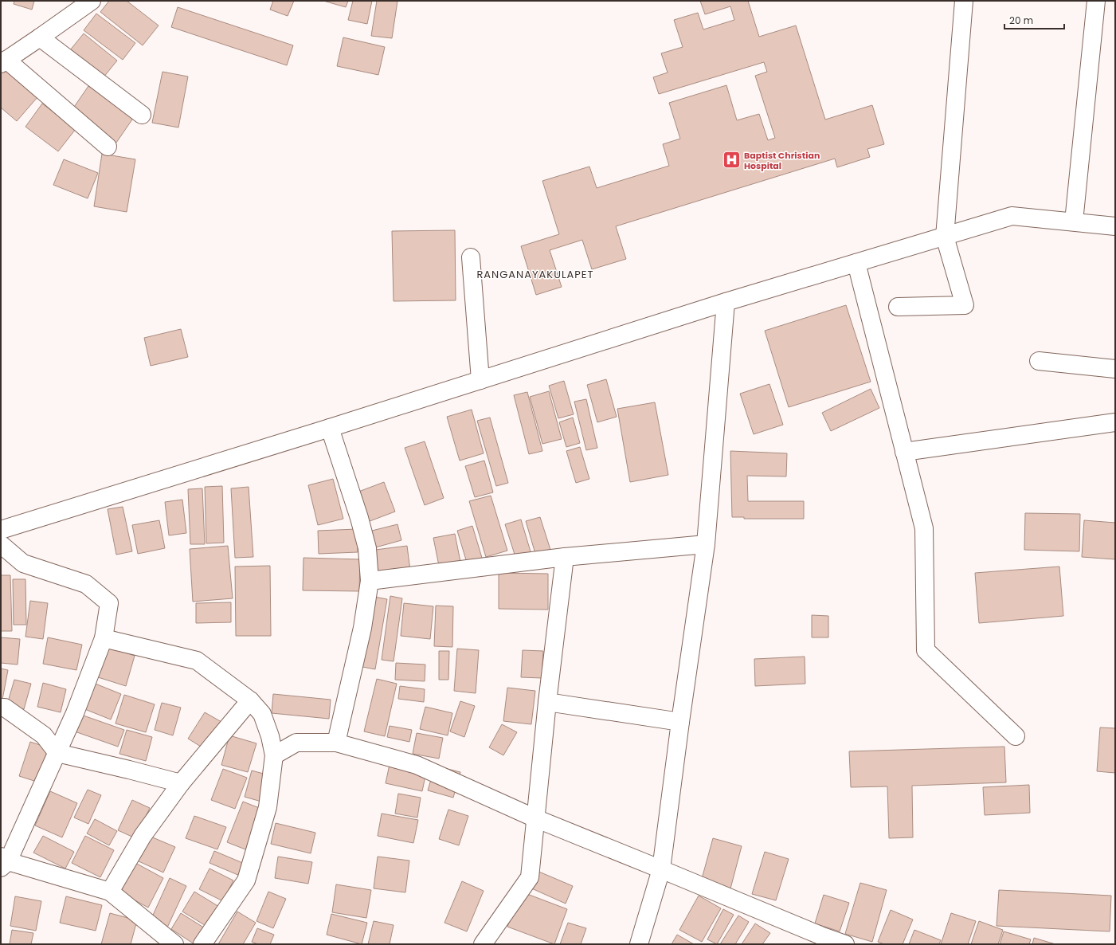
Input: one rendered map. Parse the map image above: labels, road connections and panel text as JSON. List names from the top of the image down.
{
  "districts": ["RANGANAYAKULAPET"],
  "places": {
    "hospital": ["Baptist Christian Hospital"]
  },
  "scale_bar": "20 m"
}
